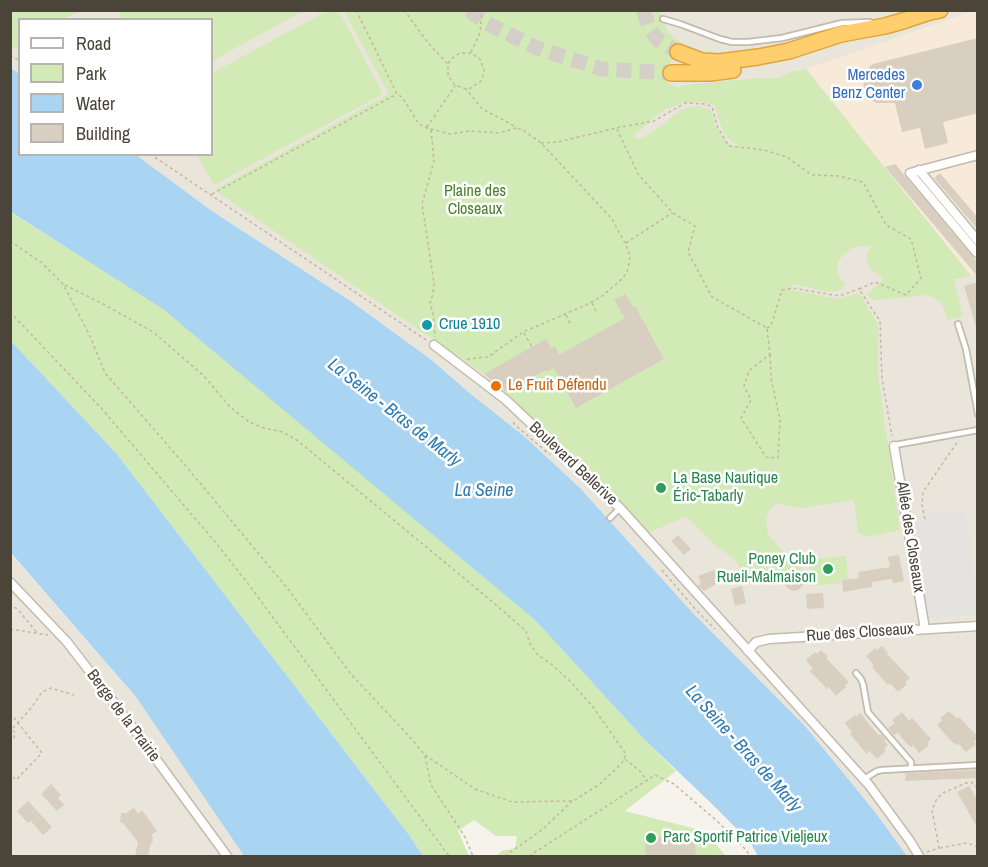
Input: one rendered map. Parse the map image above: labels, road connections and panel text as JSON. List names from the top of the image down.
{
  "streets": {
    "street": [
      "Boulevard Bellerive",
      "Allée des Closeaux",
      "Rue des Closeaux",
      "Berge de la Prairie"
    ]
  },
  "crossings": [
    ["Boulevard Bellerive", "Rue des Closeaux"],
    ["Allée des Closeaux", "Rue des Closeaux"]
  ],
  "water": ["La Seine - Bras de Marly", "La Seine"],
  "parks": ["Plaine des Closeaux"],
  "places": [
    "Mercedes Benz Center",
    "Crue 1910",
    "Le Fruit Défendu",
    "La Base Nautique Éric-Tabarly",
    "Poney Club Rueil-Malmaison",
    "Parc Sportif Patrice Vieljeux"
  ],
  "legend": [
    "Road",
    "Park",
    "Water",
    "Building"
  ]
}
